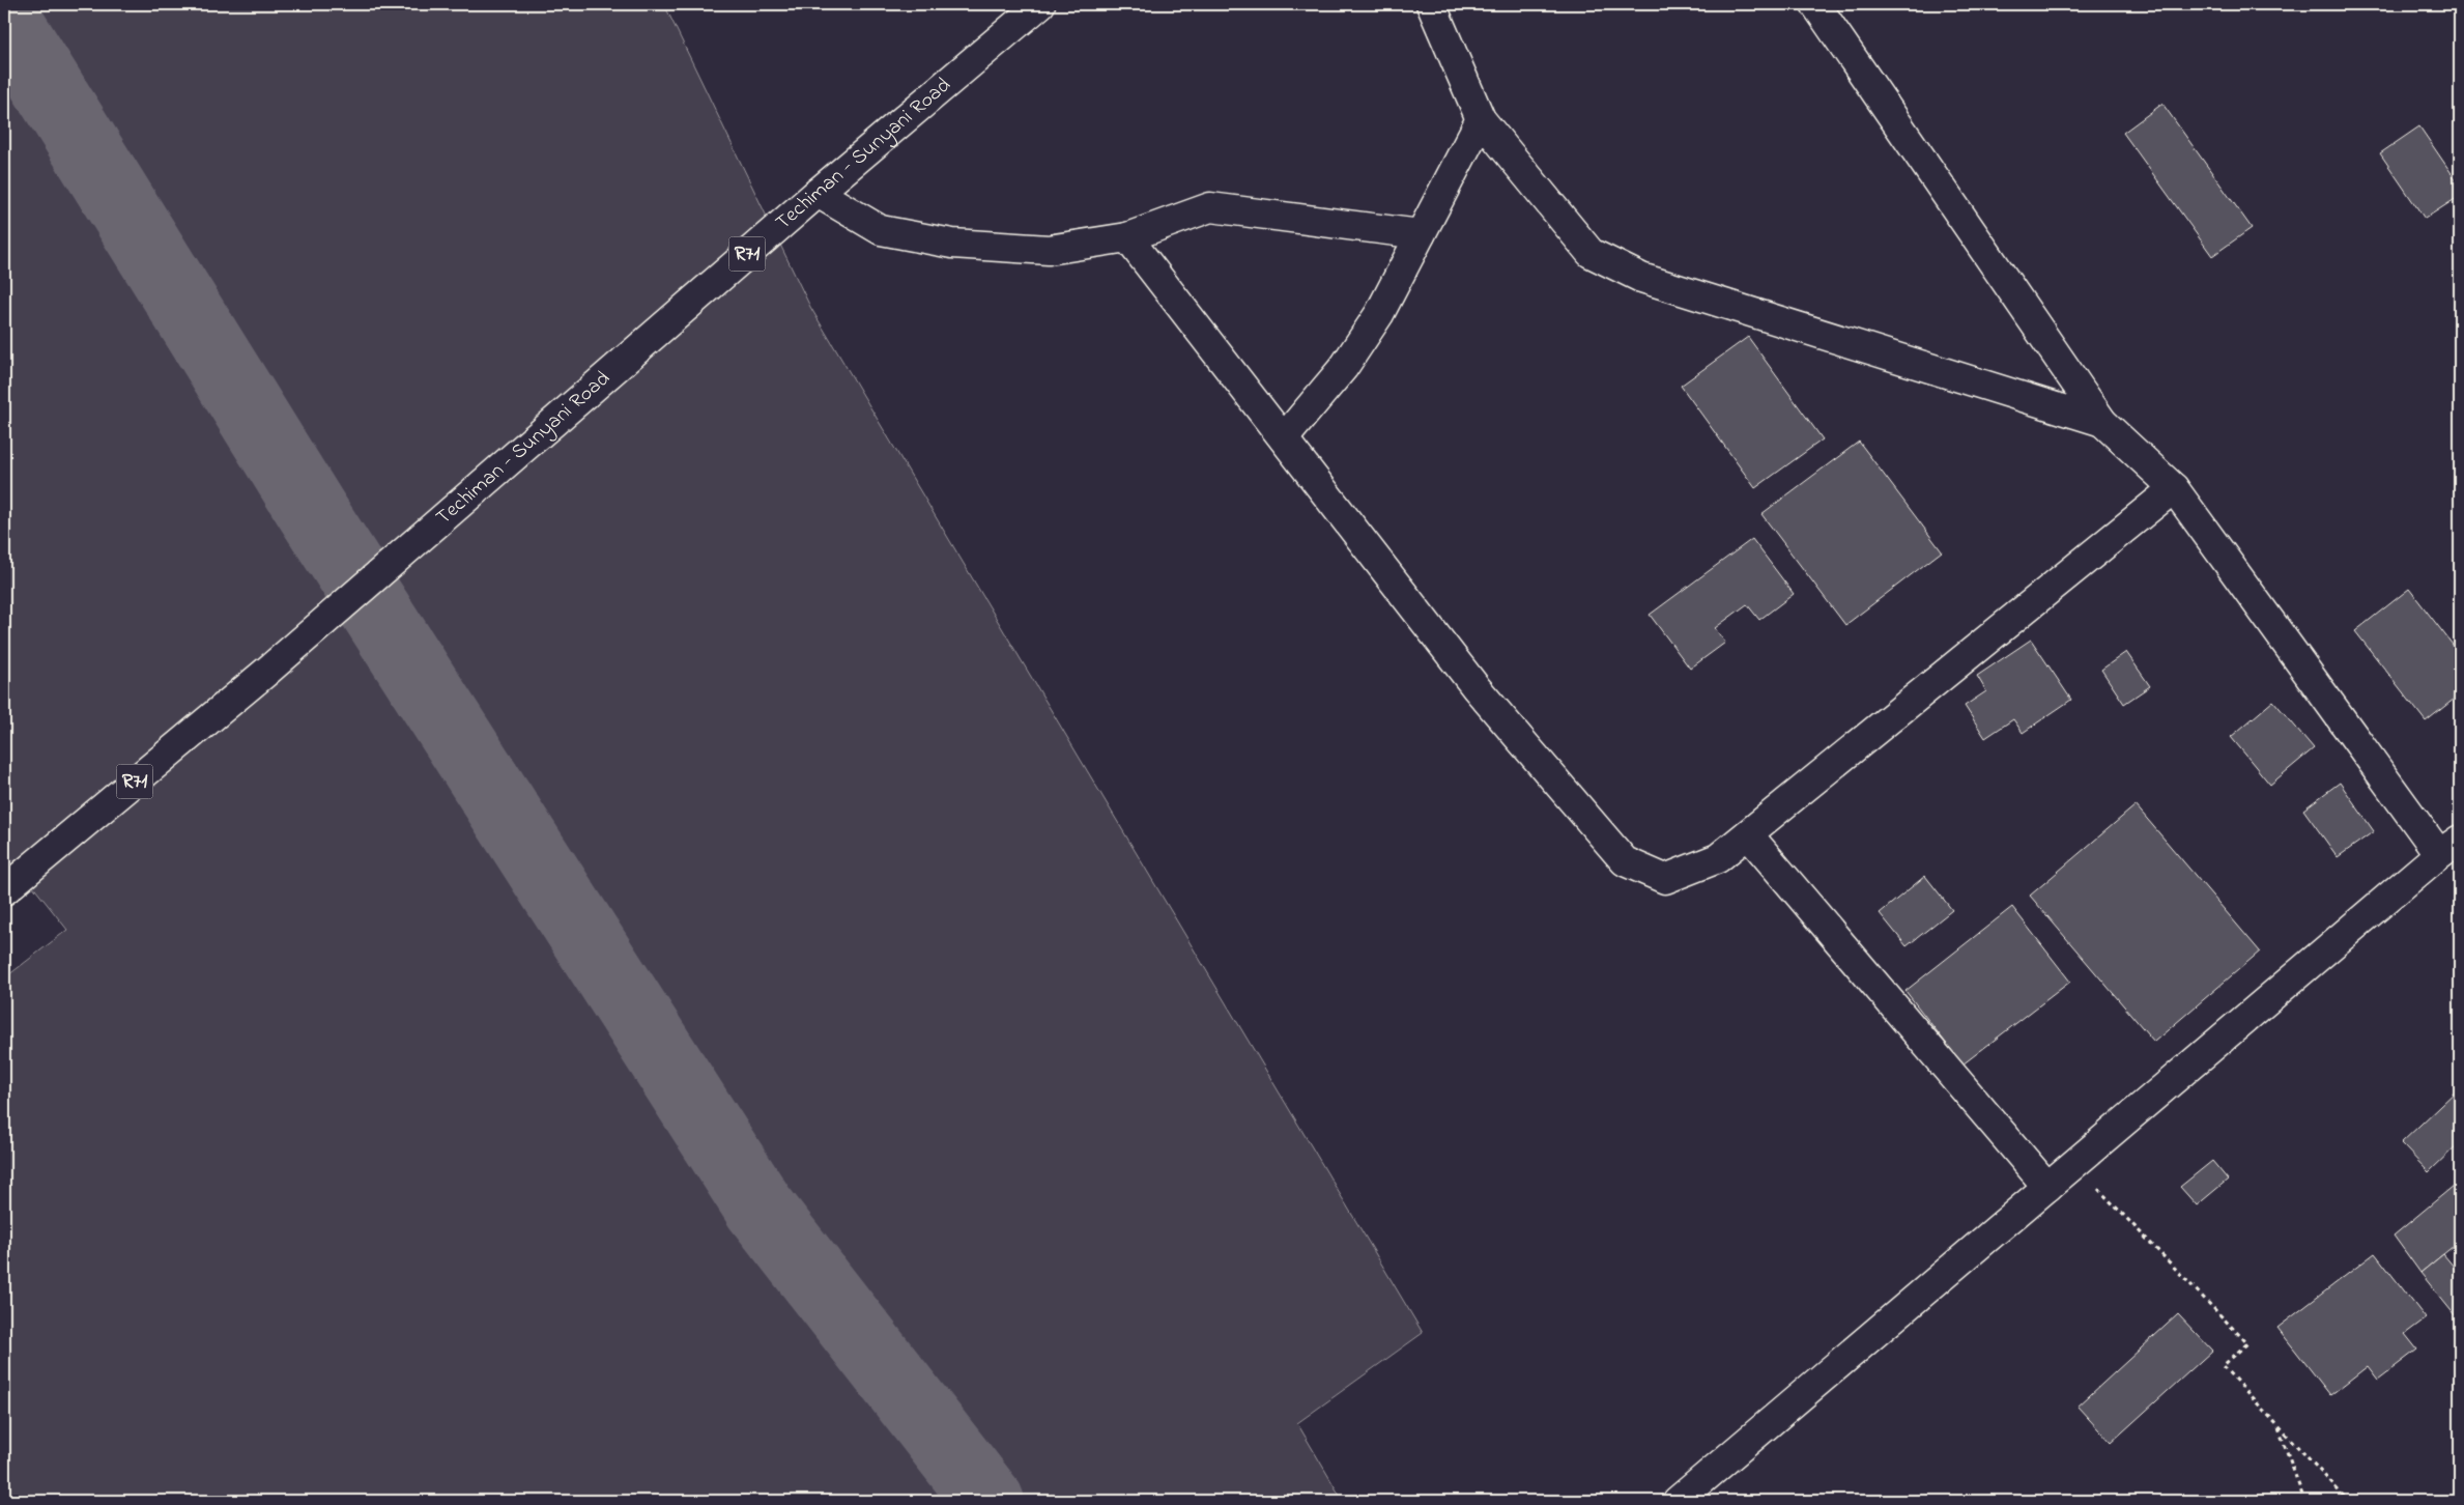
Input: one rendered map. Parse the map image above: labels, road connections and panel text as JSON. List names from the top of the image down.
{
  "streets": {
    "street": ["Techiman - Sunyani Road", "R71"]
  }
}
